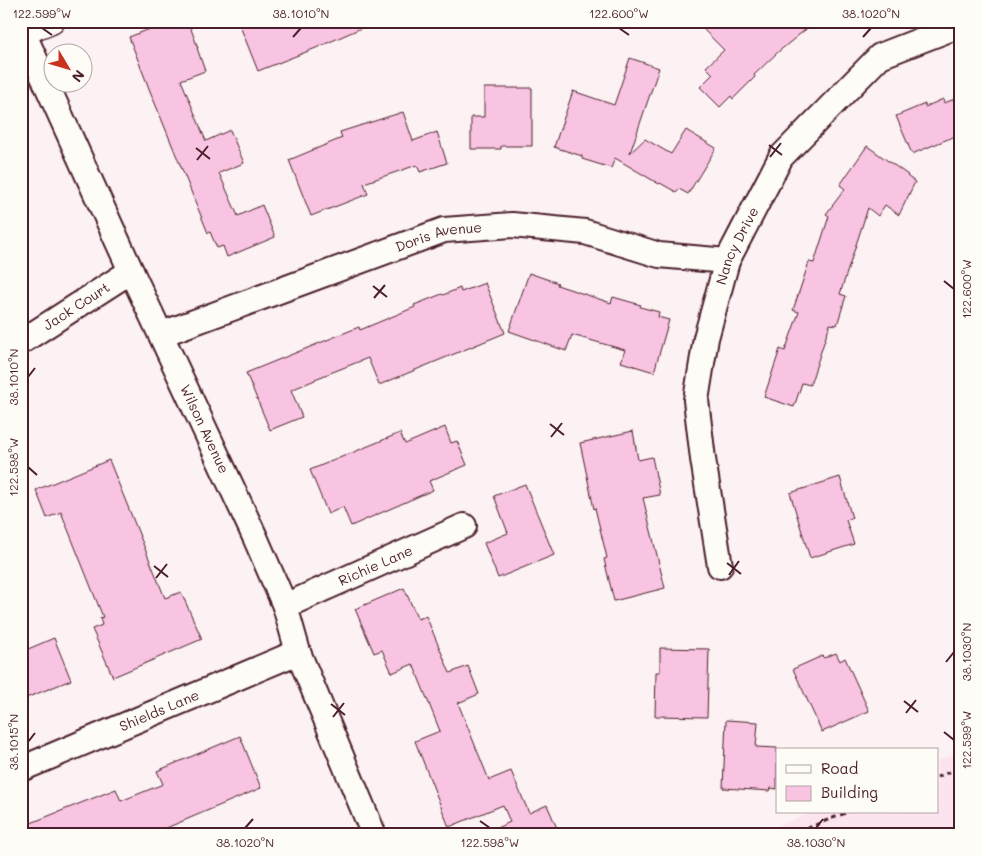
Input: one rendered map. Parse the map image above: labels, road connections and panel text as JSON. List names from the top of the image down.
{
  "streets": {
    "street": [
      "Doris Avenue",
      "Nancy Drive",
      "Jack Court",
      "Wilson Avenue",
      "Richie Lane",
      "Shields Lane"
    ]
  },
  "crossings": [
    ["Doris Avenue", "Nancy Drive"],
    ["Doris Avenue", "Wilson Avenue"],
    ["Jack Court", "Wilson Avenue"],
    ["Wilson Avenue", "Richie Lane"],
    ["Wilson Avenue", "Shields Lane"]
  ],
  "legend": ["Road", "Building"],
  "north": "bottom right",
  "coordinates": [
    "122.599°W",
    "38.1010°N",
    "122.600°W",
    "38.1020°N",
    "122.598°W",
    "38.1030°N",
    "38.1015°N"
  ]
}
